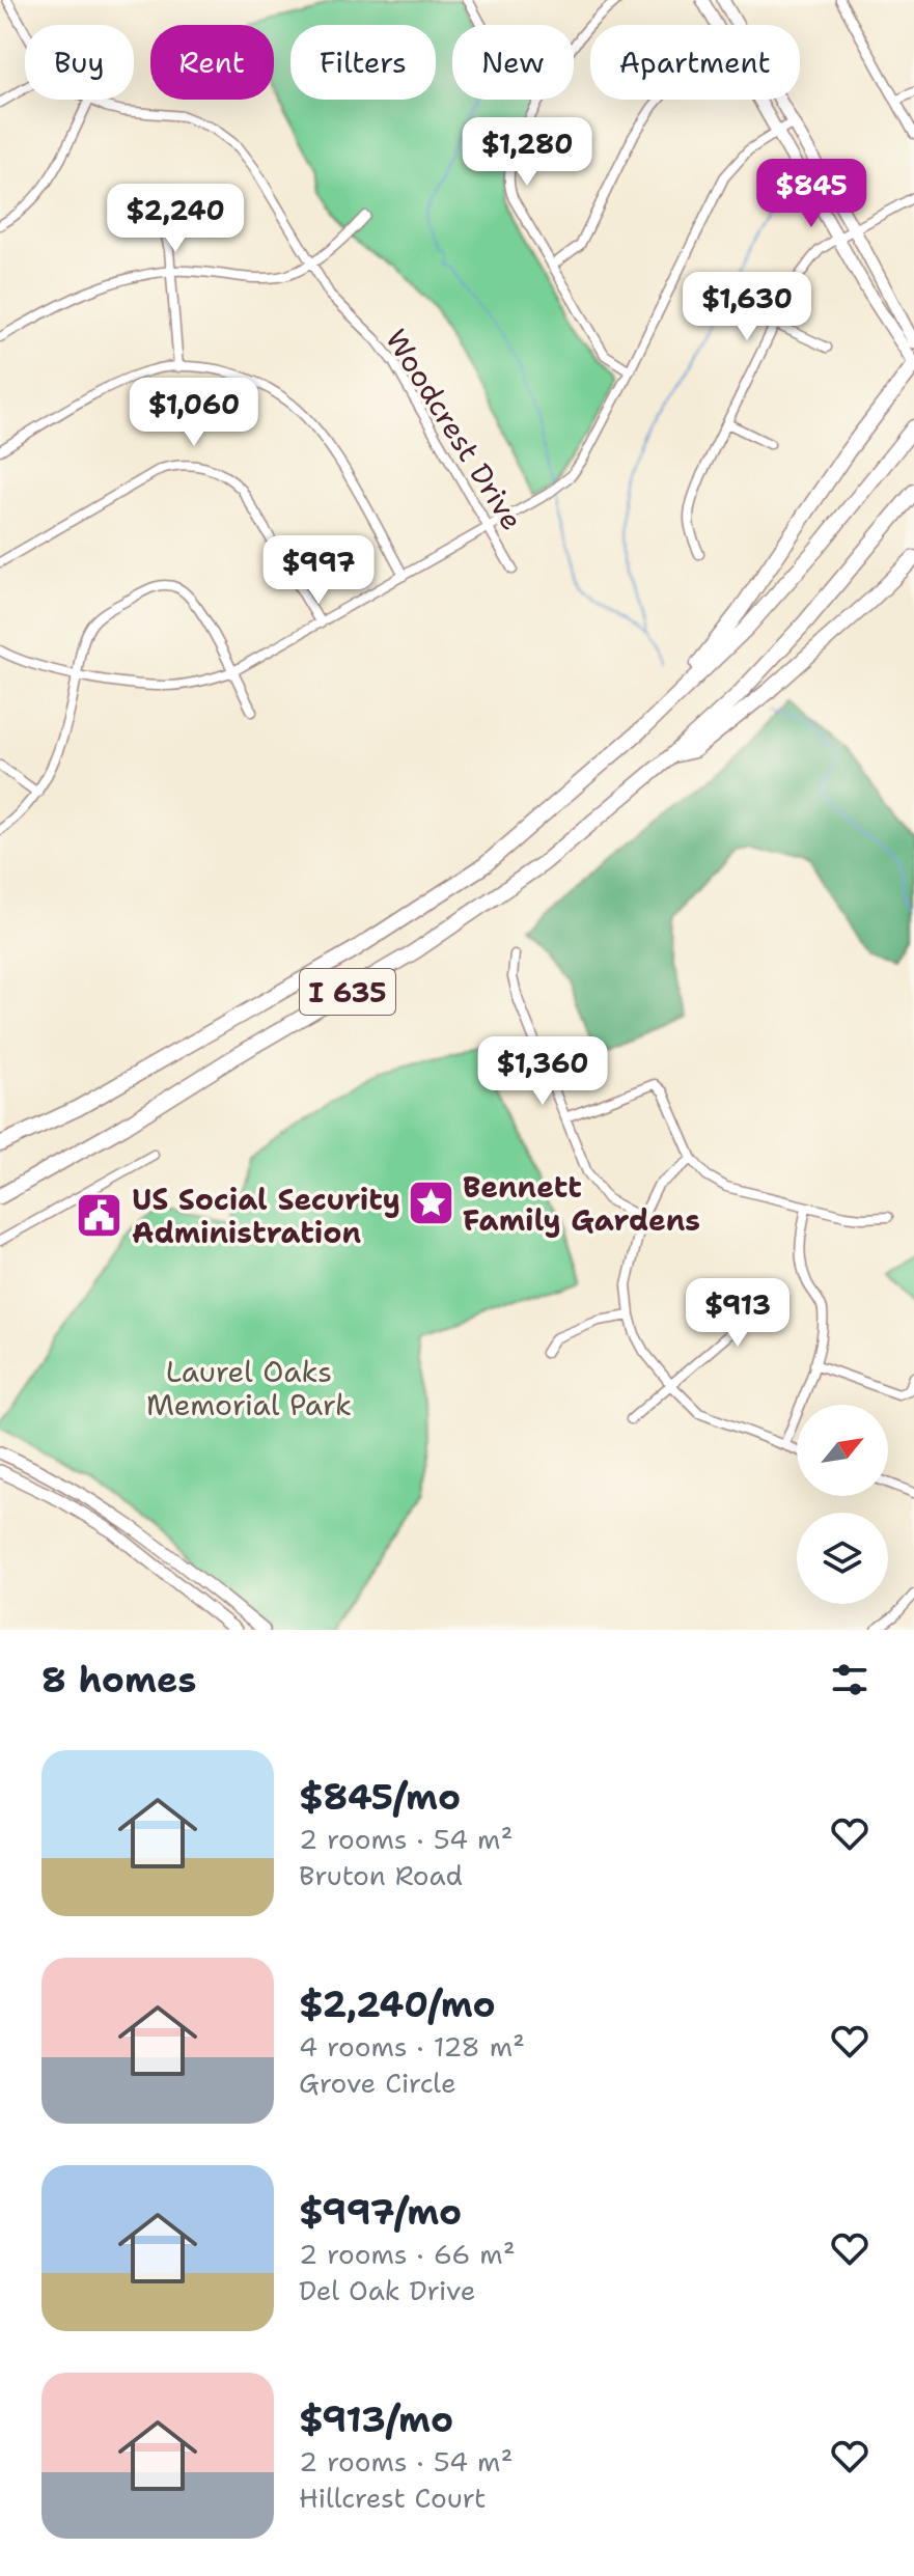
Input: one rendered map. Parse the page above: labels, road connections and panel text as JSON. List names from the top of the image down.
{
  "streets": {
    "highway": ["I 635"],
    "street": ["Woodcrest Drive"]
  },
  "parks": ["Laurel Oaks Memorial Park"],
  "places": {
    "place": ["Bennett Family Gardens"],
    "public building": ["US Social Security Administration"]
  },
  "north": "top right",
  "page": {
    "chip": [
      "Buy",
      "Rent",
      "Filters",
      "New",
      "Apartment"
    ],
    "price": [
      "$1,280",
      "$845",
      "$2,240",
      "$1,630",
      "$1,060",
      "$997",
      "$1,360",
      "$913"
    ],
    "heading": "8 homes",
    "list": [
      {
        "name": "$845/mo",
        "note": "2 rooms · 54 m² · Bruton Road"
      },
      {
        "name": "$2,240/mo",
        "note": "4 rooms · 128 m² · Grove Circle"
      },
      {
        "name": "$997/mo",
        "note": "2 rooms · 66 m² · Del Oak Drive"
      },
      {
        "name": "$913/mo",
        "note": "2 rooms · 54 m² · Hillcrest Court"
      }
    ]
  }
}
